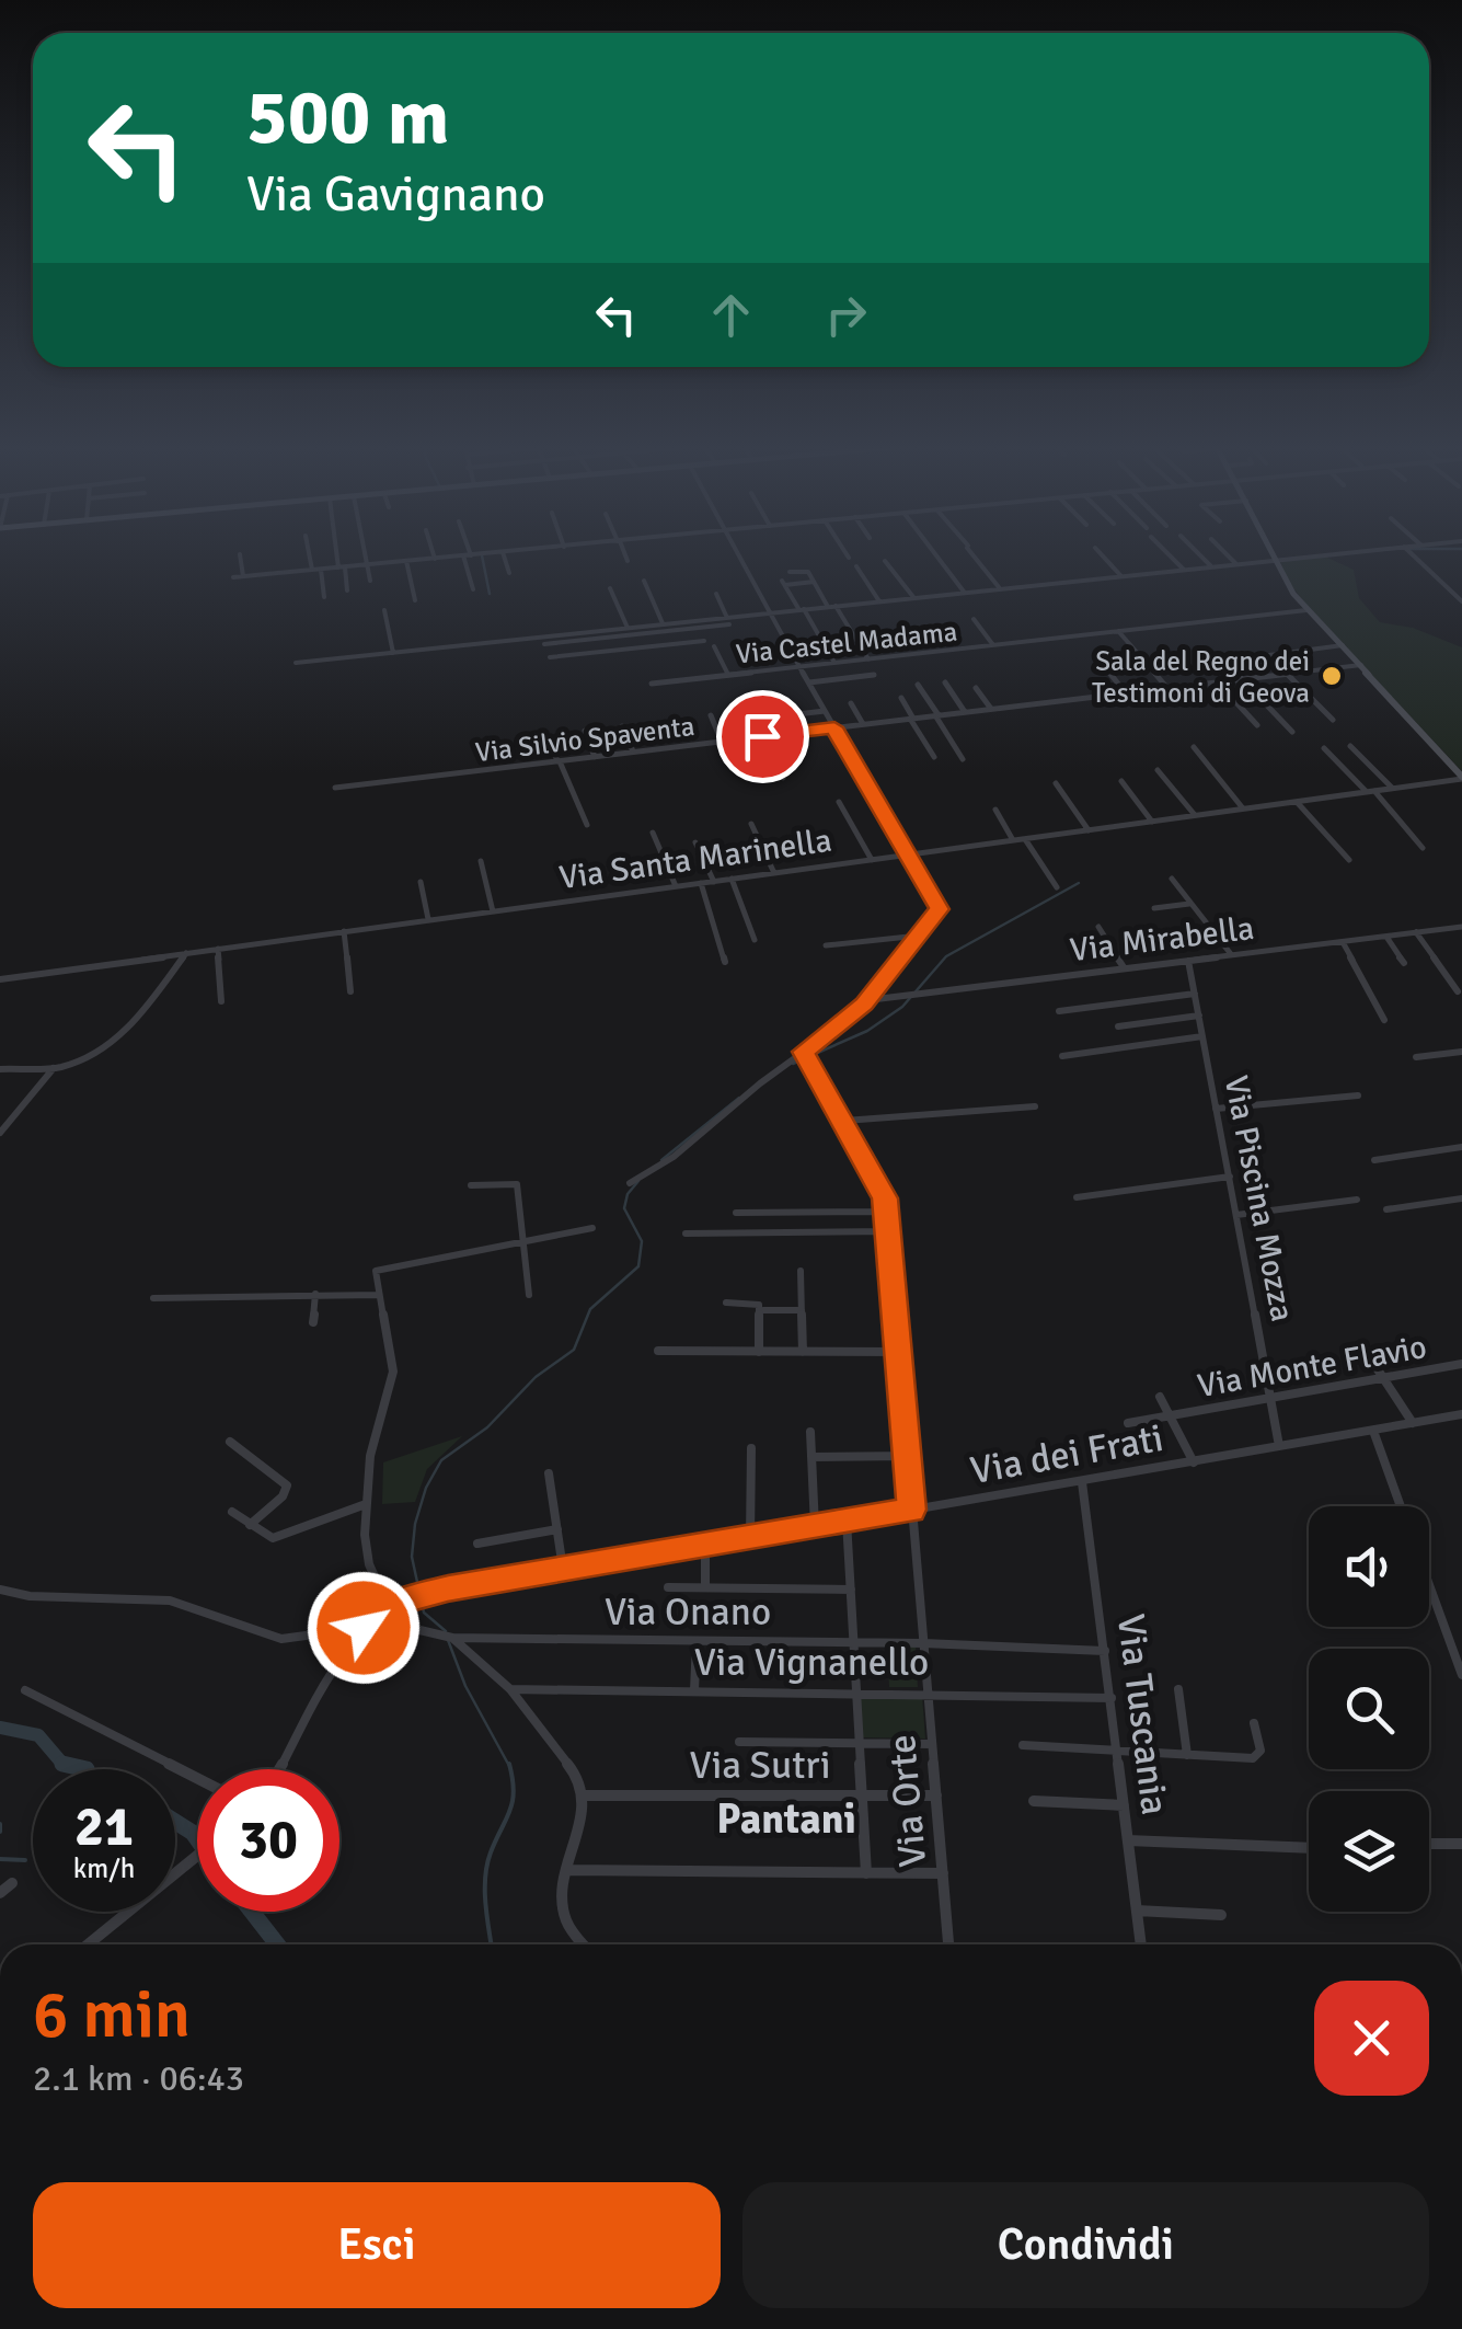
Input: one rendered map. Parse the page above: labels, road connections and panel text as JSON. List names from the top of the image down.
{
  "streets": {
    "street": [
      "Via Castel Madama",
      "Via Silvio Spaventa",
      "Via Santa Marinella",
      "Via Mirabella",
      "Via Piscina Mozza",
      "Via Monte Flavio",
      "Via dei Frati",
      "Via Onano",
      "Via Vignanello",
      "Via Tuscania",
      "Via Sutri",
      "Via Orte"
    ]
  },
  "crossings": [
    ["Via Mirabella", "Via Piscina Mozza"],
    ["Via Piscina Mozza", "Via Monte Flavio"],
    ["Via Piscina Mozza", "Via dei Frati"],
    ["Via Monte Flavio", "Via dei Frati"],
    ["Via dei Frati", "Via Tuscania"],
    ["Via dei Frati", "Via Orte"],
    ["Via Onano", "Via Tuscania"],
    ["Via Onano", "Via Orte"],
    ["Via Vignanello", "Via Tuscania"],
    ["Via Vignanello", "Via Orte"],
    ["Via Sutri", "Via Orte"]
  ],
  "districts": ["Pantani"],
  "places": ["Sala del Regno dei Testimoni di Geova"],
  "page": {
    "turn": ["500 m", "Via Gavignano"],
    "speed": "21 km/h",
    "limit": "30",
    "heading": ["6 min", "2.1 km · 06:43"],
    "buttons": ["Esci", "Condividi"]
  }
}
